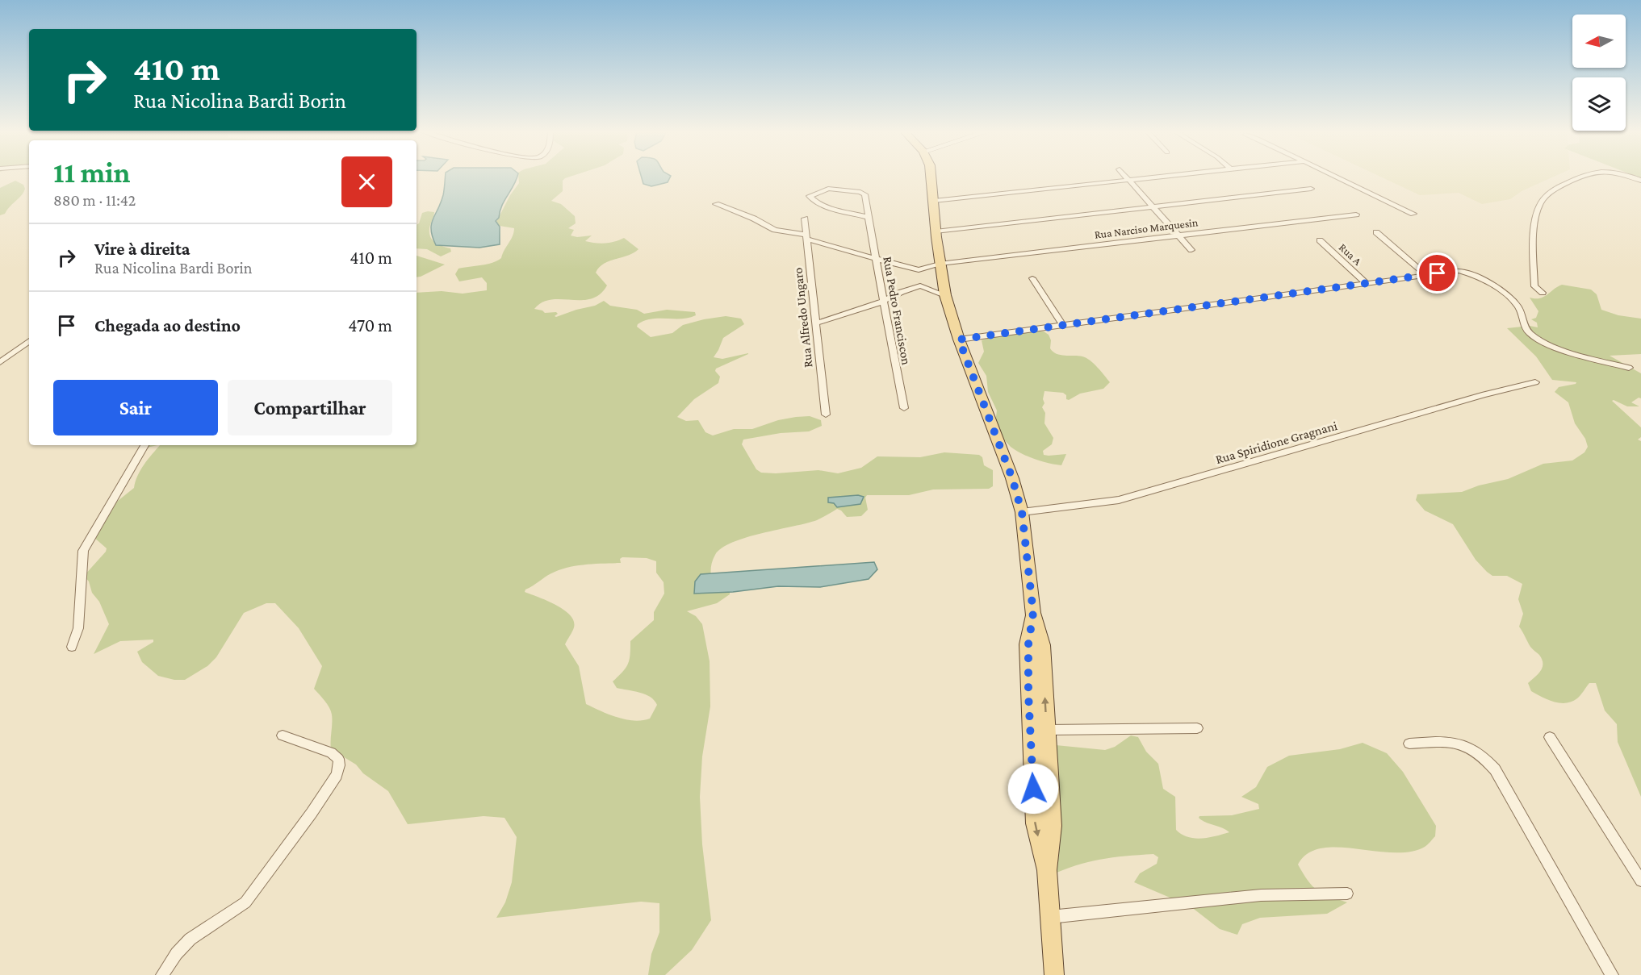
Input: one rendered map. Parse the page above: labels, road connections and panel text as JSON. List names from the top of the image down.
{
  "streets": {
    "street": [
      "Rua Narciso Marquesin",
      "Rua A",
      "Rua Pedro Franciscon",
      "Rua Alfredo Ungaro",
      "Rua Spiridione Gragnani"
    ]
  },
  "north": "left",
  "page": {
    "turn": ["410 m", "Rua Nicolina Bardi Borin"],
    "heading": ["11 min", "880 m · 11:42"],
    "list": [
      {
        "name": "Vire à direita",
        "note": "Rua Nicolina Bardi Borin",
        "value": "410 m"
      },
      {
        "name": "Chegada ao destino",
        "value": "470 m"
      }
    ],
    "buttons": ["Sair", "Compartilhar"]
  }
}
